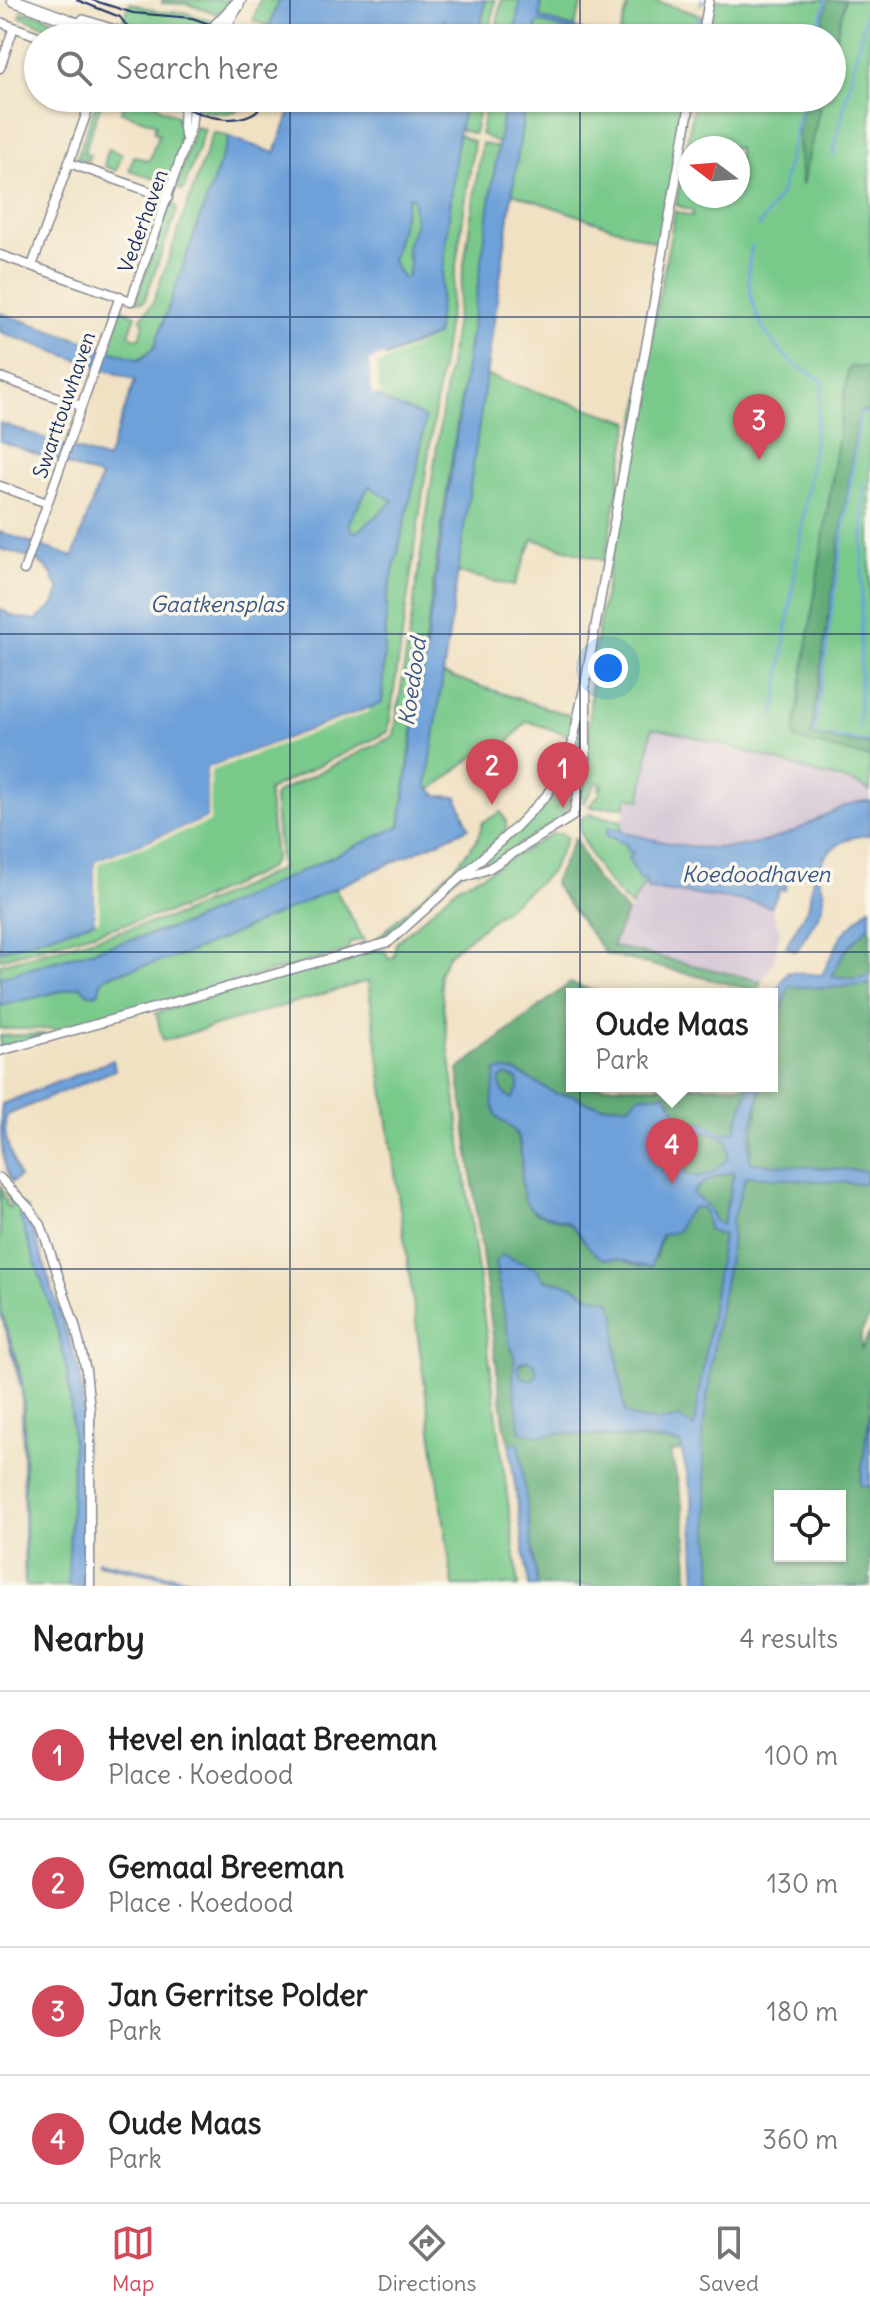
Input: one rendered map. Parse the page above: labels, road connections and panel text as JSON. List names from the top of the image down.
{
  "streets": {
    "street": ["Vederhaven", "Swarttouwhaven"]
  },
  "crossings": [
    ["Vederhaven", "Swarttouwhaven"]
  ],
  "water": ["Gaatkensplas", "Koedood", "Koedoodhaven"],
  "north": "left",
  "page": {
    "search": "Search here",
    "pins": [
      "3",
      "2",
      "1",
      "4"
    ],
    "popup": ["Oude Maas", "Park"],
    "heading": ["Nearby", "4 results"],
    "list": [
      {
        "mark": "1",
        "name": "Hevel en inlaat Breeman",
        "note": "Place · Koedood",
        "value": "100 m"
      },
      {
        "mark": "2",
        "name": "Gemaal Breeman",
        "note": "Place · Koedood",
        "value": "130 m"
      },
      {
        "mark": "3",
        "name": "Jan Gerritse Polder",
        "note": "Park",
        "value": "180 m"
      },
      {
        "mark": "4",
        "name": "Oude Maas",
        "note": "Park",
        "value": "360 m"
      }
    ],
    "nav": ["Map", "Directions", "Saved"]
  }
}
